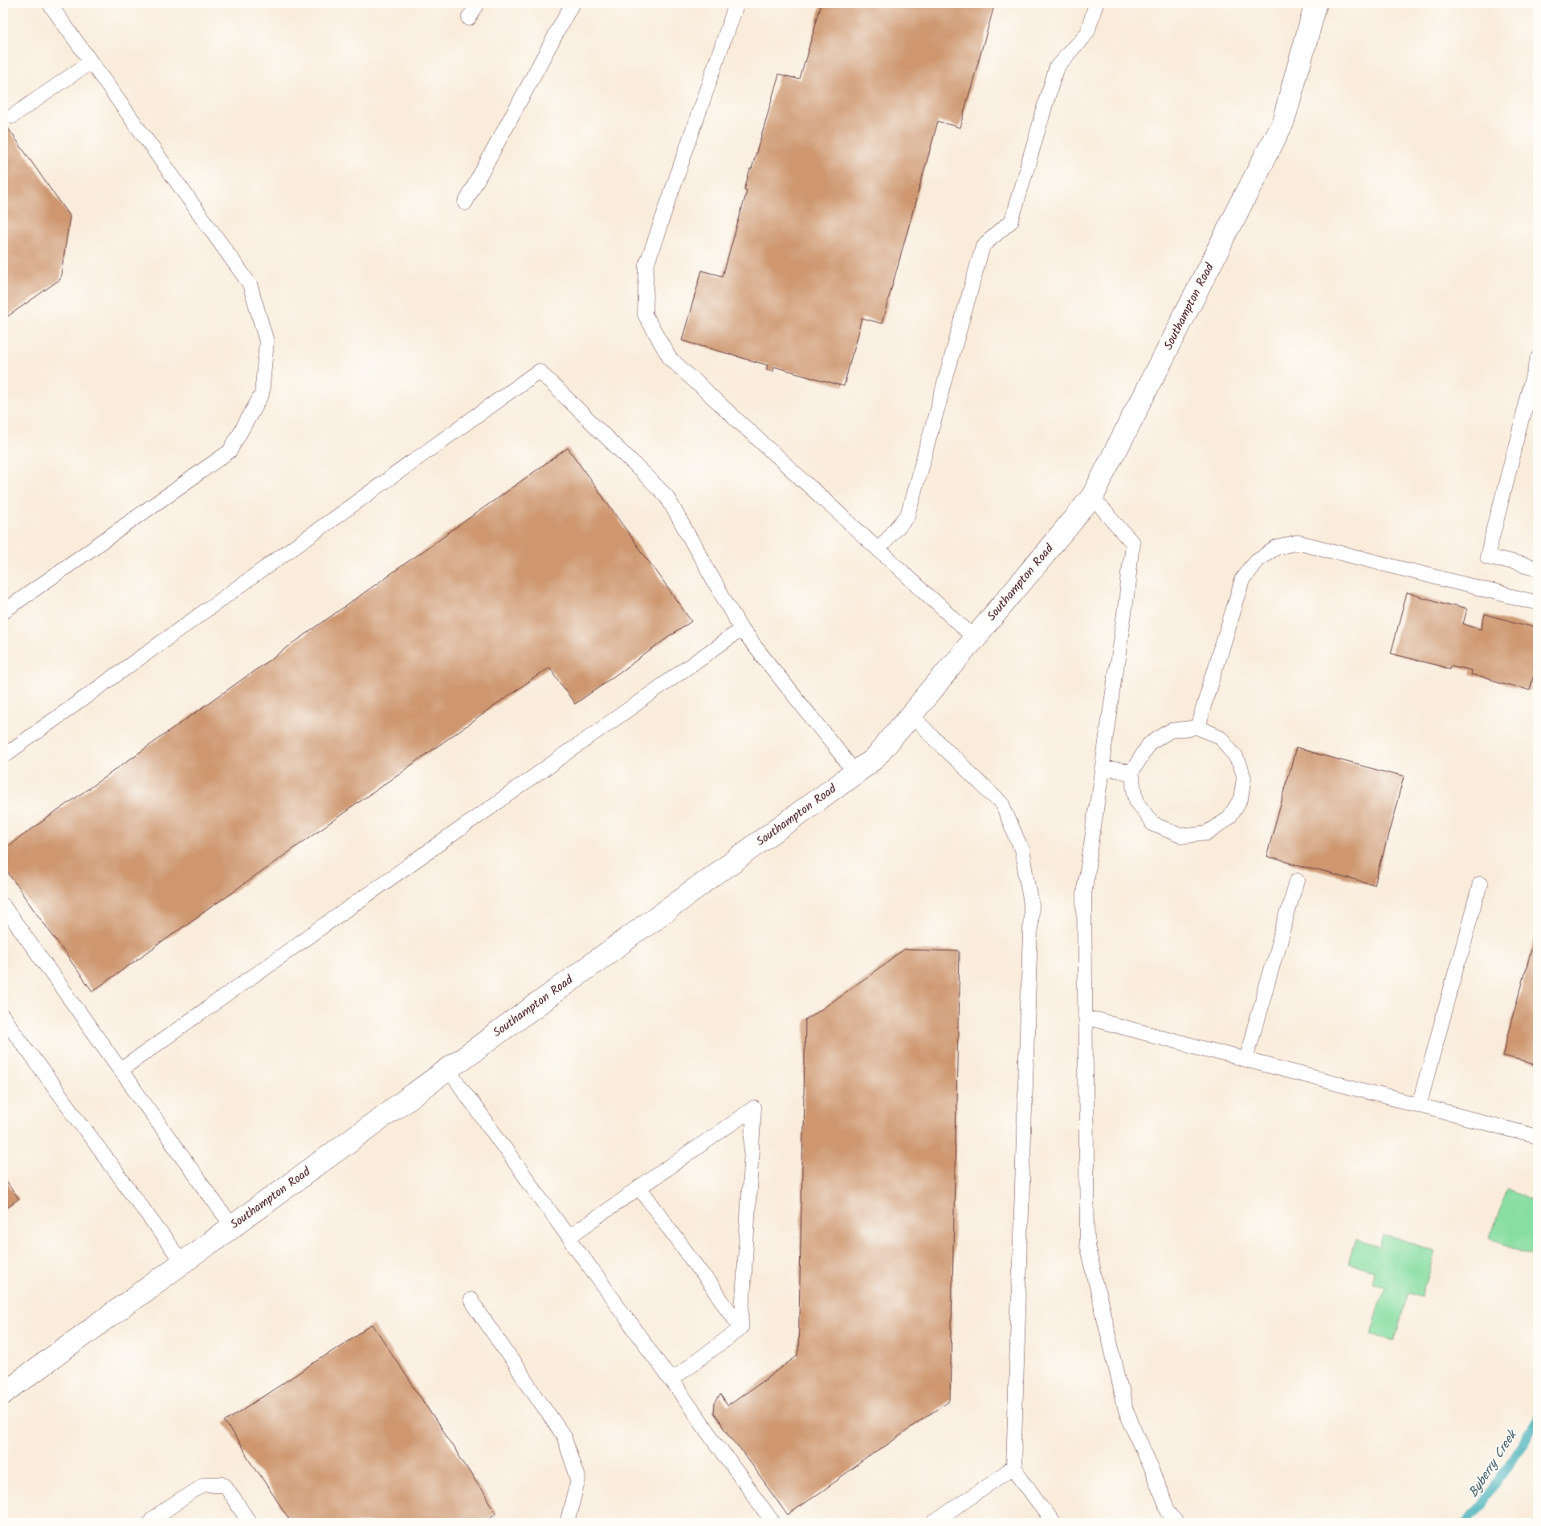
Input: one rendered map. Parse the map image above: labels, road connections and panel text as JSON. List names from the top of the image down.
{
  "streets": {
    "street": ["Southampton Road"]
  },
  "water": ["Byberry Creek"]
}
